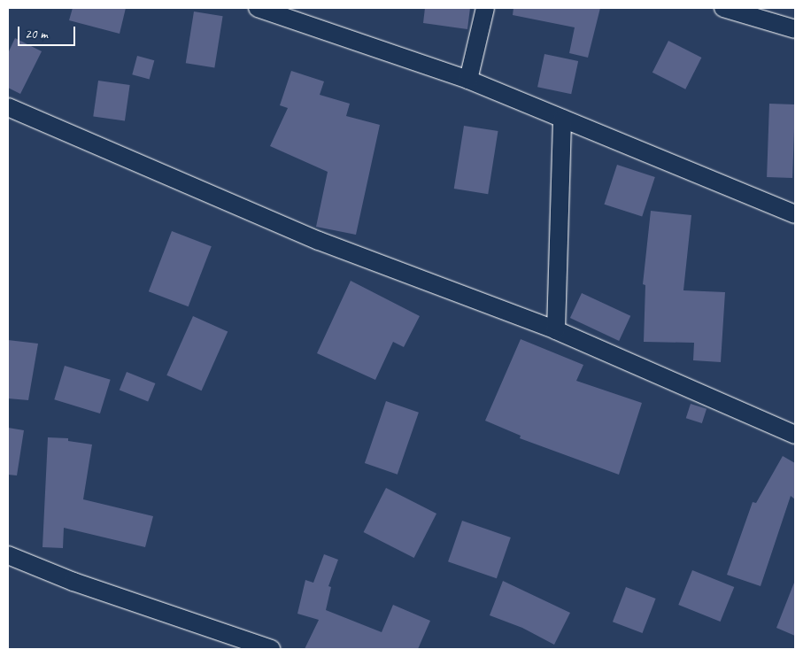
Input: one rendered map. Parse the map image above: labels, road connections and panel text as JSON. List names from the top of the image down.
{
  "scale_bar": "20 m"
}
